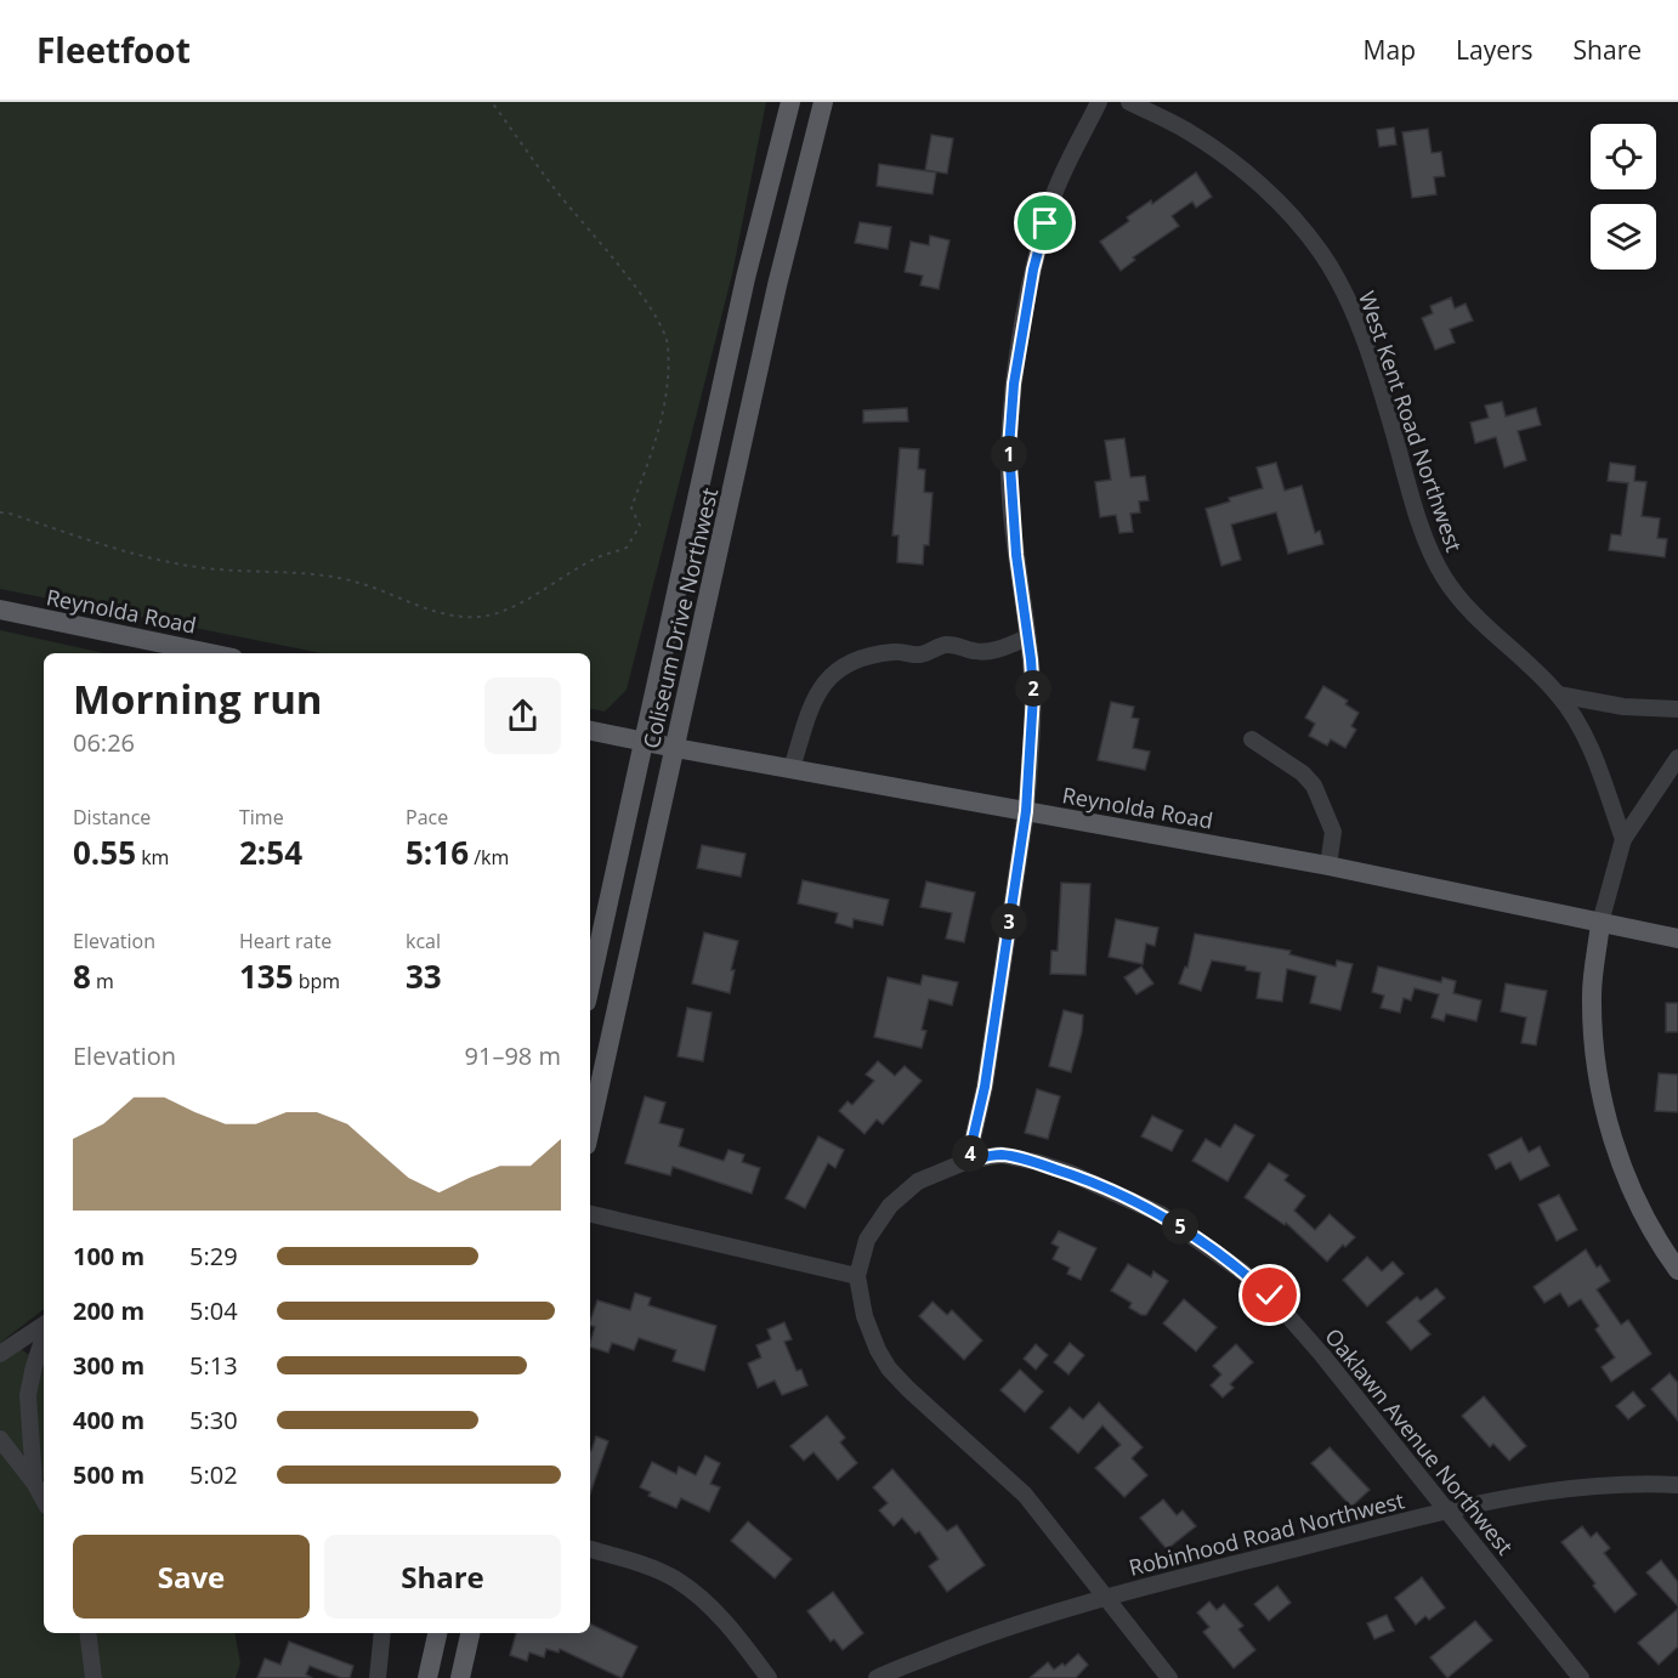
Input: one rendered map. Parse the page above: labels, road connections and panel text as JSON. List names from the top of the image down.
{
  "streets": {
    "main road": ["Reynolda Road", "Coliseum Drive Northwest"],
    "street": ["West Kent Road Northwest", "Oaklawn Avenue Northwest", "Robinhood Road Northwest"]
  },
  "crossings": [
    ["Reynolda Road", "Coliseum Drive Northwest"],
    ["Oaklawn Avenue Northwest", "Robinhood Road Northwest"]
  ],
  "page": {
    "header": "Fleetfoot",
    "nav": ["Map", "Layers", "Share"],
    "pins": [
      "1",
      "2",
      "3",
      "4",
      "5"
    ],
    "heading": ["Morning run", "06:26"],
    "stats": [
      ["Distance", "0.55 km"],
      ["Time", "2:54"],
      ["Pace", "5:16 /km"],
      ["Elevation", "8 m"],
      ["Heart rate", "135 bpm"],
      ["kcal", "33"]
    ],
    "chart": ["Elevation", "91–98 m"],
    "list": [
      {
        "name": "100 m",
        "note": "5:29"
      },
      {
        "name": "200 m",
        "note": "5:04"
      },
      {
        "name": "300 m",
        "note": "5:13"
      },
      {
        "name": "400 m",
        "note": "5:30"
      },
      {
        "name": "500 m",
        "note": "5:02"
      }
    ],
    "buttons": ["Save", "Share"]
  }
}
